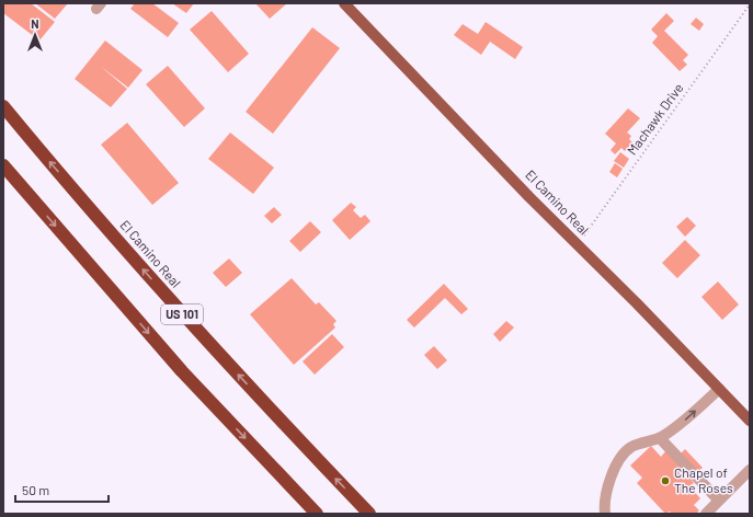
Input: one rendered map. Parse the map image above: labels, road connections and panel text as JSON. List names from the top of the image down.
{
  "streets": {
    "highway": ["El Camino Real", "US 101"],
    "path": ["Machawk Drive"]
  },
  "crossings": [
    ["Machawk Drive", "El Camino Real"]
  ],
  "one_way": ["El Camino Real"],
  "places": ["Chapel of The Roses"],
  "scale_bar": "50 m",
  "north": "top"
}
